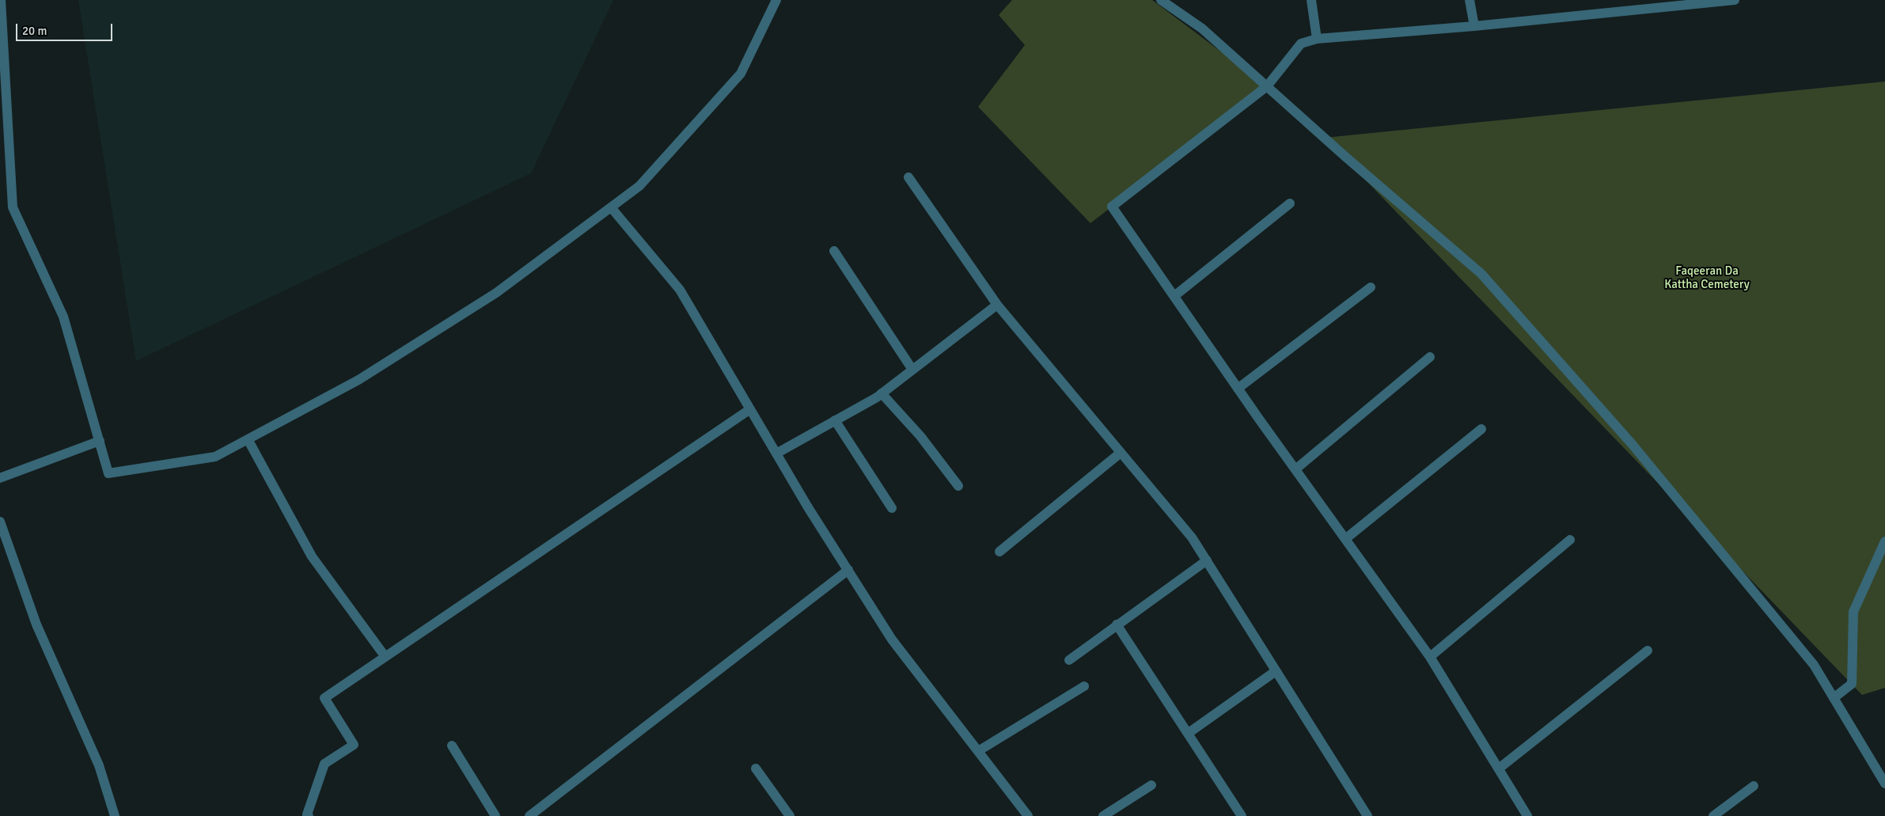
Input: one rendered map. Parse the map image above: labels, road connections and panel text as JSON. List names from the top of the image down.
{
  "parks": ["Faqeeran Da Kattha Cemetery"],
  "scale_bar": "20 m"
}
